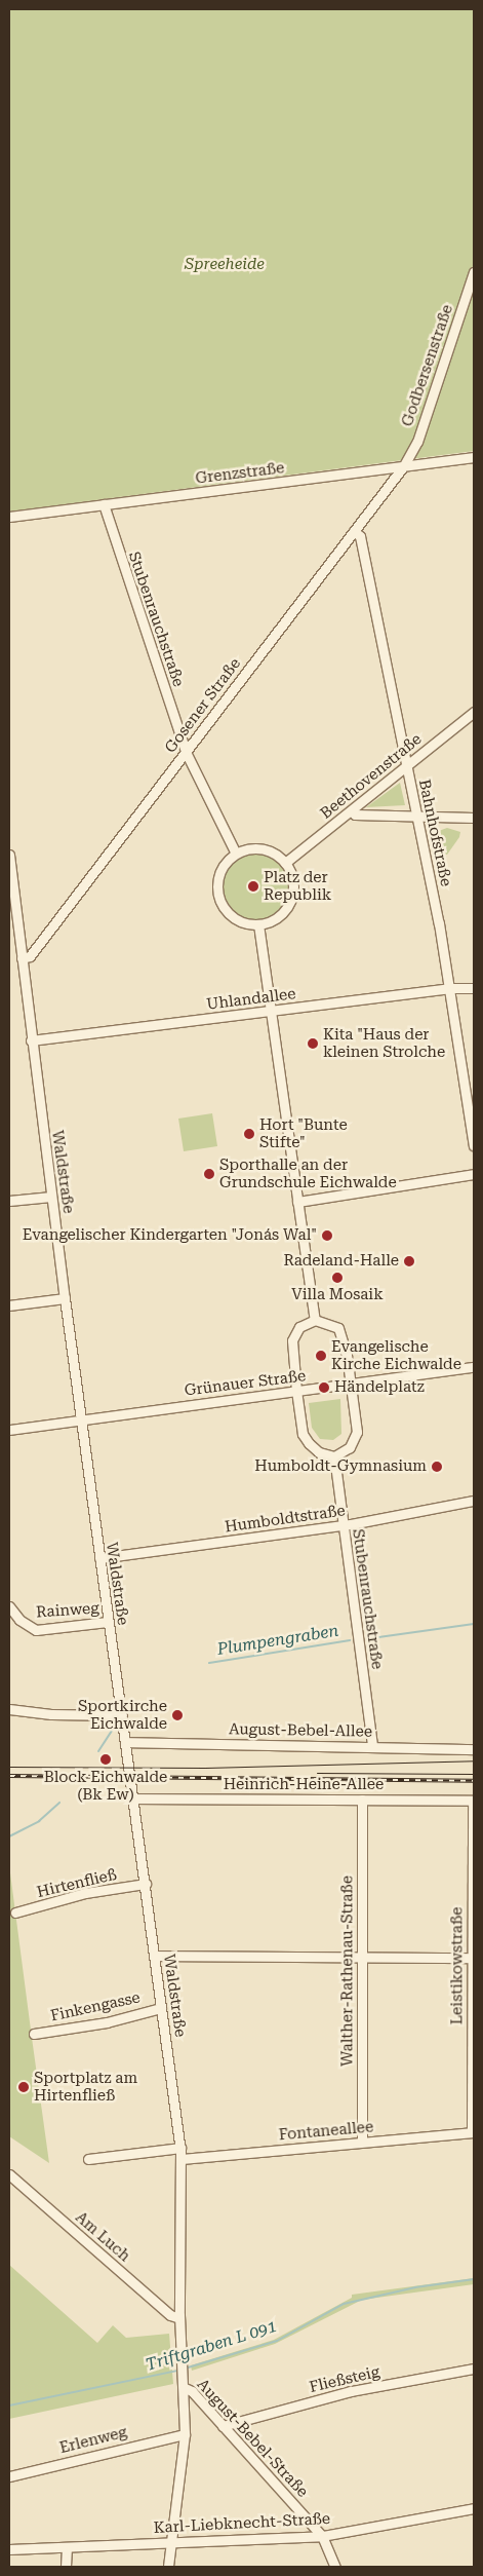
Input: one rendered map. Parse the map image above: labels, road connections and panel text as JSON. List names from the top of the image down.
{
  "streets": {
    "street": [
      "Godbersenstraße",
      "Grenzstraße",
      "Stubenrauchstraße",
      "Gosener Straße",
      "Beethovenstraße",
      "Bahnhofstraße",
      "Uhlandallee",
      "Waldstraße",
      "Grünauer Straße",
      "Humboldtstraße",
      "Rainweg",
      "August-Bebel-Allee",
      "Heinrich-Heine-Allee",
      "Hirtenfließ",
      "Leistikowstraße",
      "Walther-Rathenau-Straße",
      "Finkengasse",
      "Fontaneallee",
      "Am Luch",
      "Fließsteig",
      "August-Bebel-Straße",
      "Erlenweg",
      "Karl-Liebknecht-Straße"
    ]
  },
  "crossings": [
    ["Godbersenstraße", "Grenzstraße"],
    ["Godbersenstraße", "Gosener Straße"],
    ["Grenzstraße", "Stubenrauchstraße"],
    ["Grenzstraße", "Gosener Straße"],
    ["Stubenrauchstraße", "Gosener Straße"],
    ["Stubenrauchstraße", "Beethovenstraße"],
    ["Stubenrauchstraße", "Humboldtstraße"],
    ["Stubenrauchstraße", "August-Bebel-Allee"],
    ["Gosener Straße", "Bahnhofstraße"],
    ["Gosener Straße", "Waldstraße"],
    ["Beethovenstraße", "Bahnhofstraße"],
    ["Bahnhofstraße", "Uhlandallee"],
    ["Uhlandallee", "Waldstraße"],
    ["Waldstraße", "Grünauer Straße"],
    ["Waldstraße", "Humboldtstraße"],
    ["Waldstraße", "Rainweg"],
    ["Waldstraße", "August-Bebel-Allee"],
    ["Waldstraße", "Heinrich-Heine-Allee"],
    ["Waldstraße", "Hirtenfließ"],
    ["Waldstraße", "Finkengasse"],
    ["Waldstraße", "Fontaneallee"],
    ["Waldstraße", "Am Luch"],
    ["Waldstraße", "August-Bebel-Straße"],
    ["Heinrich-Heine-Allee", "Leistikowstraße"],
    ["Heinrich-Heine-Allee", "Walther-Rathenau-Straße"],
    ["Leistikowstraße", "Fontaneallee"],
    ["Walther-Rathenau-Straße", "Fontaneallee"],
    ["Am Luch", "August-Bebel-Straße"],
    ["Fließsteig", "August-Bebel-Straße"],
    ["August-Bebel-Straße", "Karl-Liebknecht-Straße"]
  ],
  "water": ["Plumpengraben", "Triftgraben L 091"],
  "parks": ["Spreeheide"],
  "places": [
    "Platz der Republik",
    "Kita \"Haus der kleinen Strolche",
    "Hort \"Bunte Stifte\"",
    "Sporthalle an der Grundschule Eichwalde",
    "Evangelischer Kindergarten \"Jona´s Wal\"",
    "Radeland-Halle",
    "Villa Mosaik",
    "Evangelische Kirche Eichwalde",
    "Händelplatz",
    "Humboldt-Gymnasium",
    "Sportkirche Eichwalde",
    "Block Eichwalde (Bk Ew)",
    "Sportplatz am Hirtenfließ"
  ]
}
